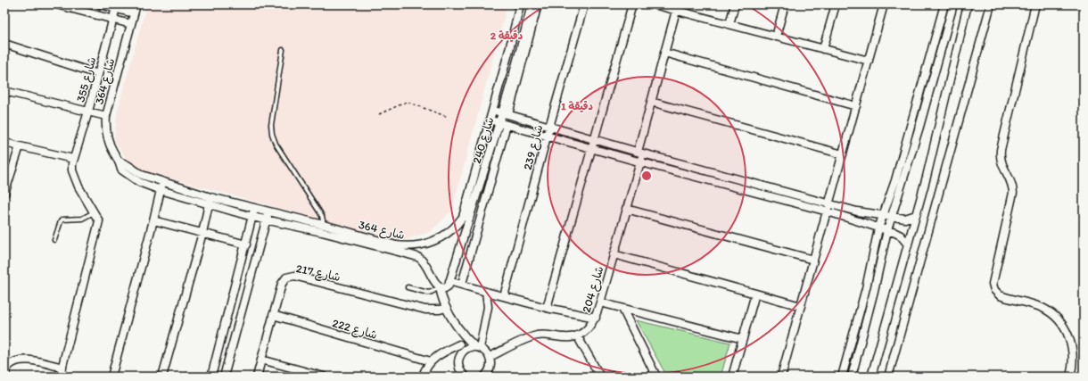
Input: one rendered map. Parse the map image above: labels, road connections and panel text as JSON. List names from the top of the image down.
{
  "streets": {
    "street": [
      "شارع 355",
      "شارع 364",
      "شارع 240",
      "شارع 239",
      "شارع 217",
      "شارع 204",
      "شارع 222"
    ]
  },
  "crossings": [
    ["شارع 217", "شارع 222"]
  ],
  "rings": ["2 دقيقة", "1 دقيقة"]
}
